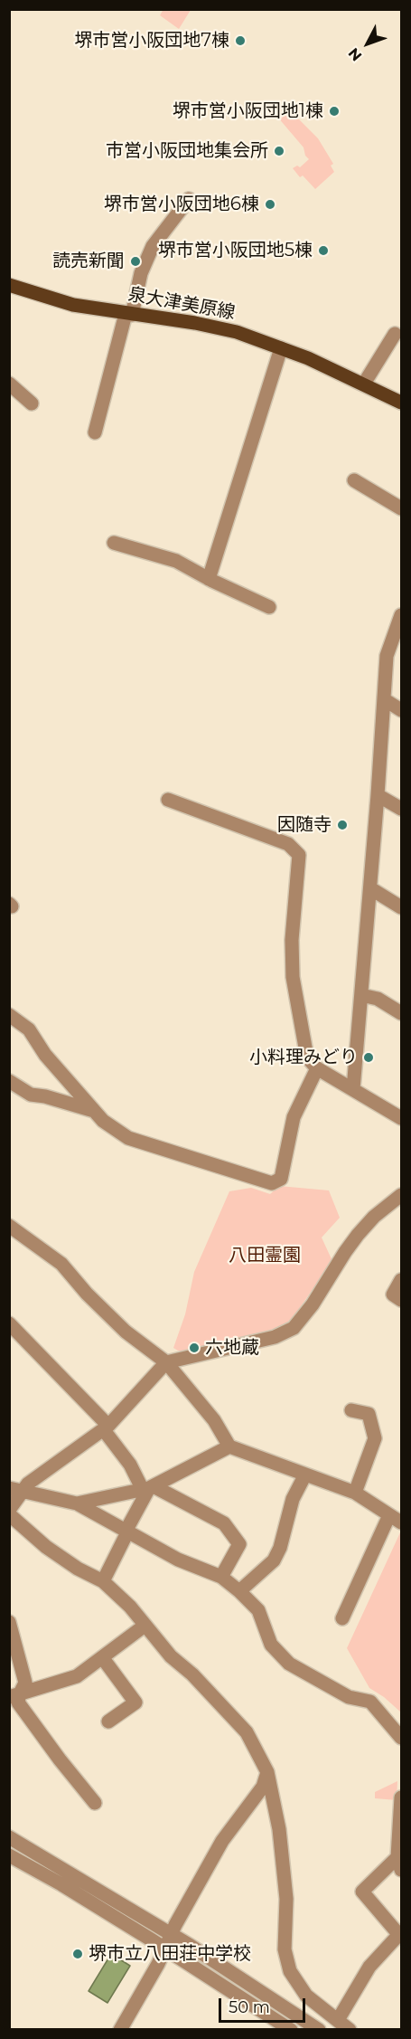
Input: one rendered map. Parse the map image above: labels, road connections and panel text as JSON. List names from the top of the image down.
{
  "streets": {
    "main road": ["泉大津美原線"]
  },
  "parks": ["八田霊園"],
  "places": [
    "堺市営小阪団地7棟",
    "堺市営小阪団地1棟",
    "市営小阪団地集会所",
    "堺市営小阪団地6棟",
    "堺市営小阪団地5棟",
    "読売新聞",
    "因随寺",
    "小料理みどり",
    "六地蔵",
    "堺市立八田荘中学校"
  ],
  "scale_bar": "50 m",
  "north": "bottom left"
}
